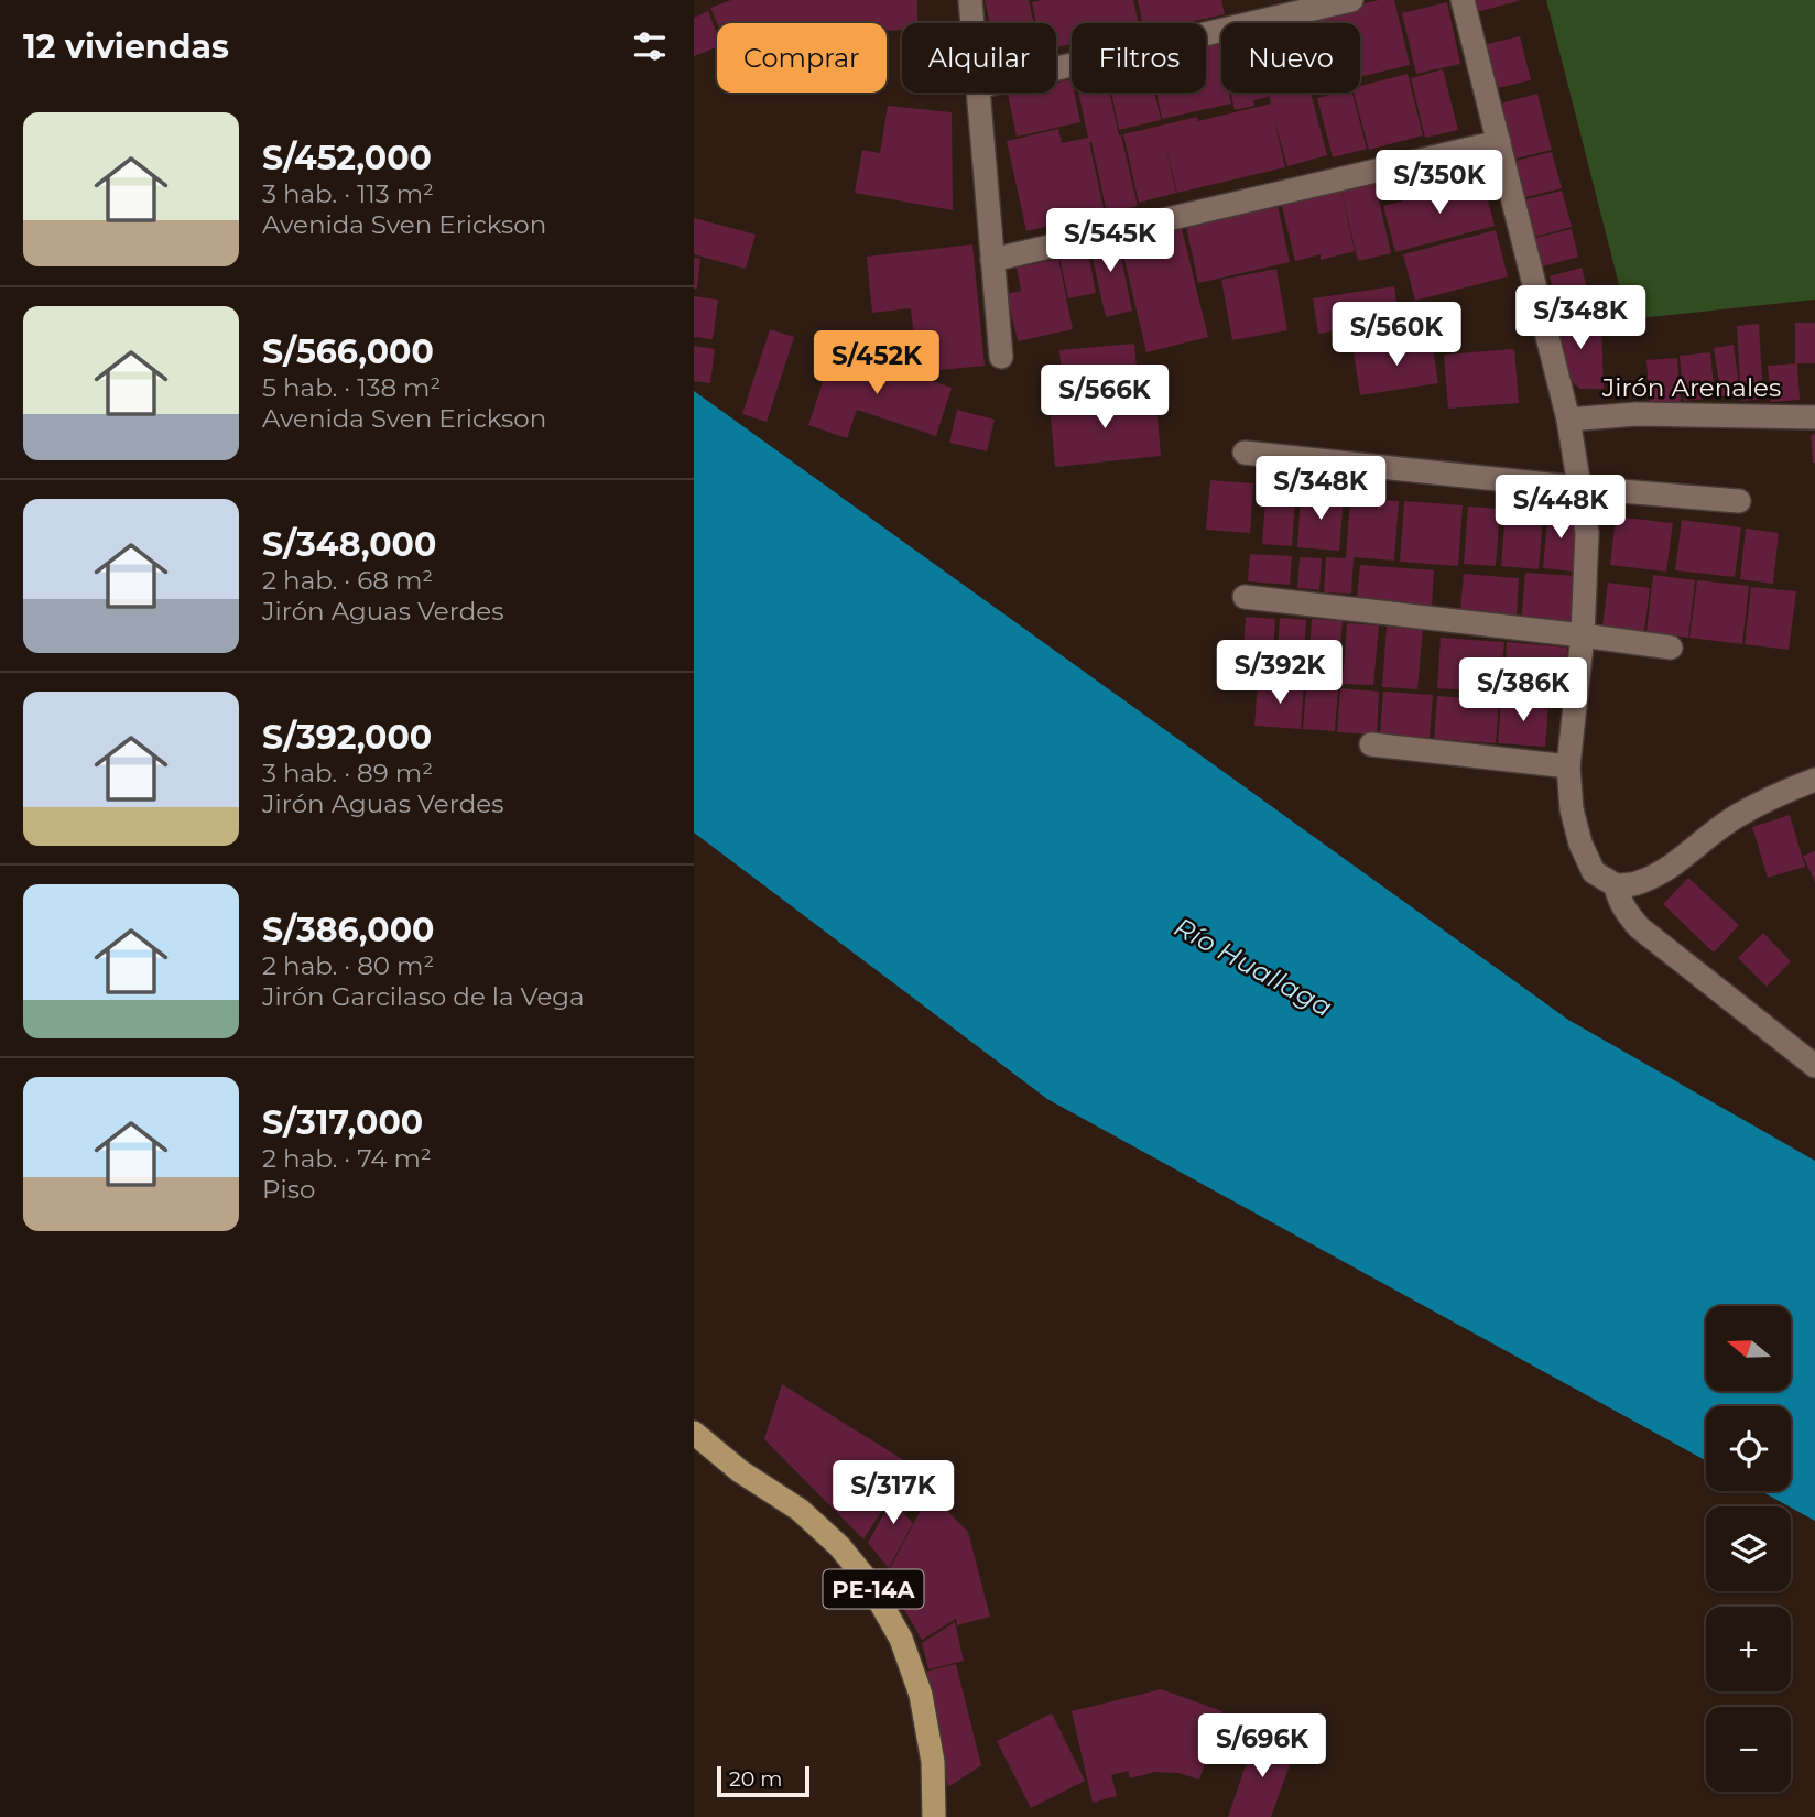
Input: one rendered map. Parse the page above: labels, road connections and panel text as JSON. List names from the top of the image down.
{
  "streets": {
    "main road": ["PE-14A"],
    "street": ["Jirón Arenales"]
  },
  "water": ["Río Huallaga"],
  "scale_bar": "20 m",
  "north": "left",
  "page": {
    "heading": "12 viviendas",
    "chip": [
      "Comprar",
      "Alquilar",
      "Filtros",
      "Nuevo"
    ],
    "list": [
      {
        "name": "S/452,000",
        "note": "3 hab. · 113 m² · Avenida Sven Erickson"
      },
      {
        "name": "S/566,000",
        "note": "5 hab. · 138 m² · Avenida Sven Erickson"
      },
      {
        "name": "S/348,000",
        "note": "2 hab. · 68 m² · Jirón Aguas Verdes"
      },
      {
        "name": "S/392,000",
        "note": "3 hab. · 89 m² · Jirón Aguas Verdes"
      },
      {
        "name": "S/386,000",
        "note": "2 hab. · 80 m² · Jirón Garcilaso de la Vega"
      },
      {
        "name": "S/317,000",
        "note": "2 hab. · 74 m² · Piso"
      }
    ],
    "price": [
      "S/350K",
      "S/545K",
      "S/348K",
      "S/560K",
      "S/452K",
      "S/566K",
      "S/348K",
      "S/448K",
      "S/392K",
      "S/386K",
      "S/317K",
      "S/696K"
    ],
    "map_buttons": ["+", "−"],
    "scale": "20 m"
  }
}
